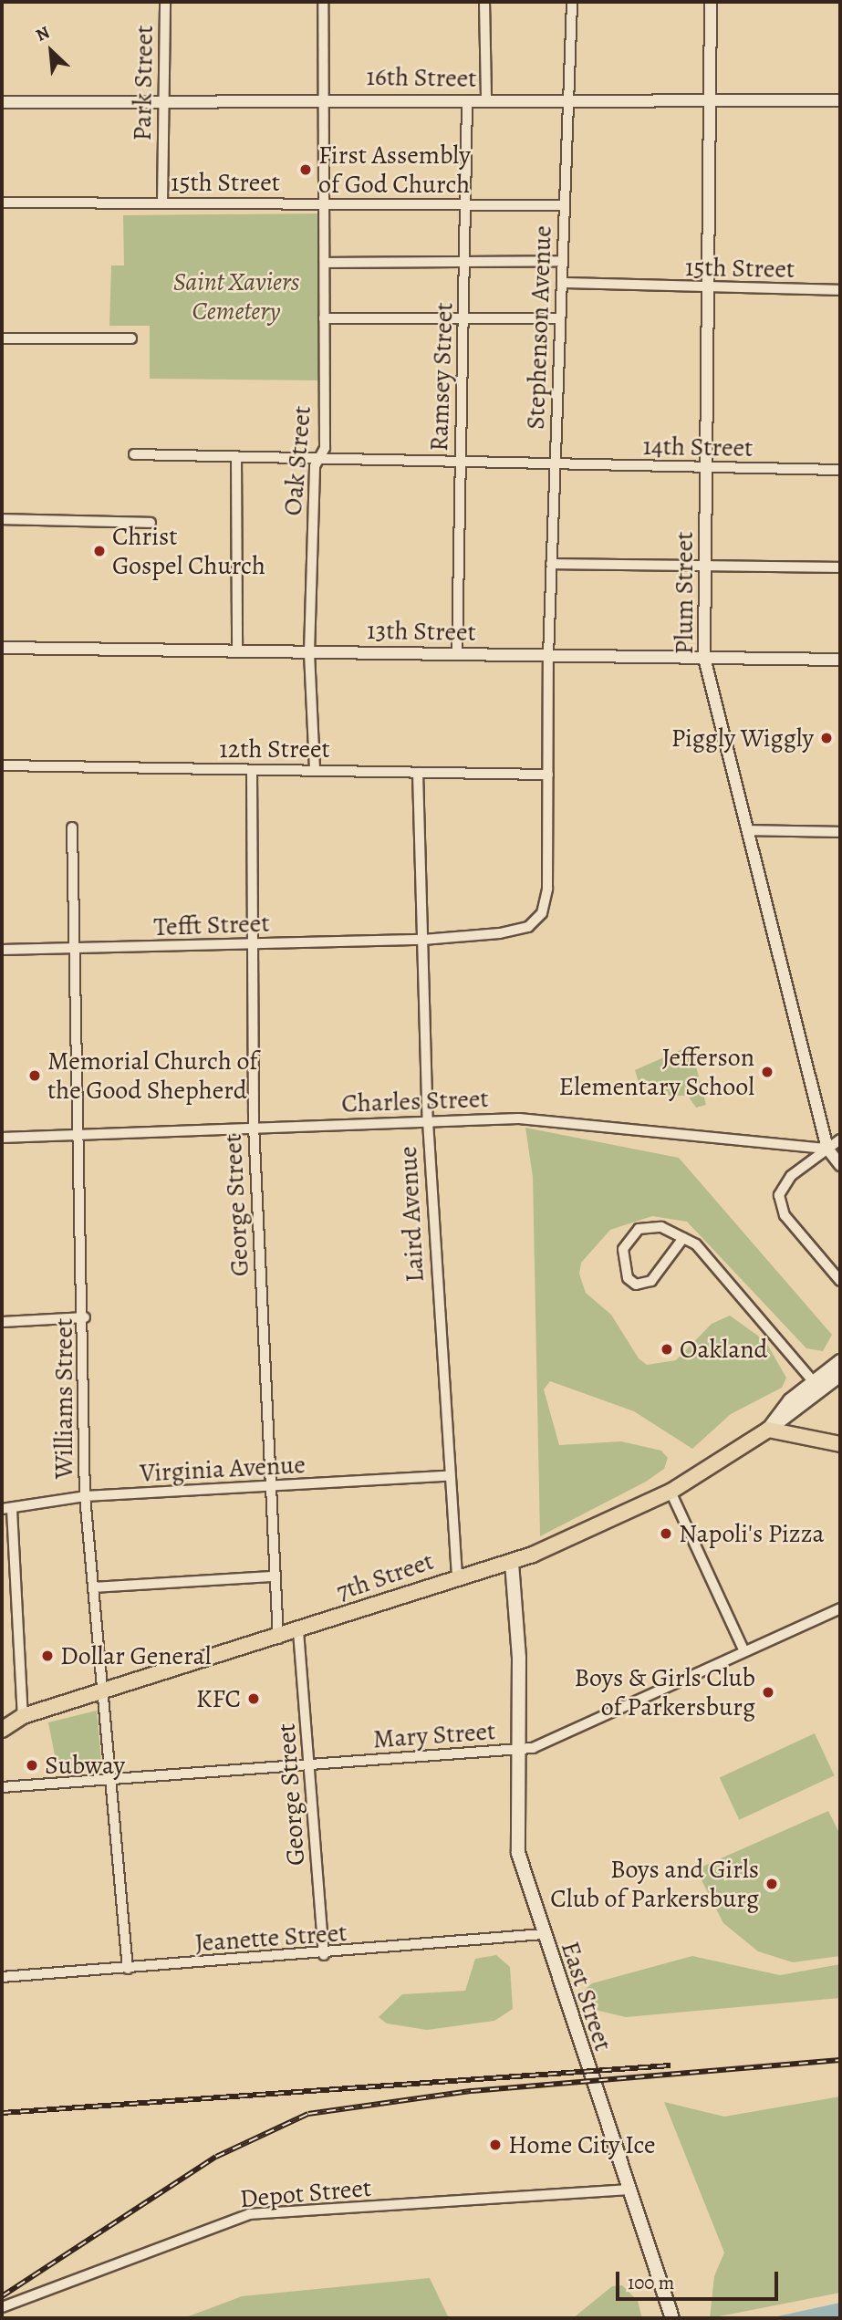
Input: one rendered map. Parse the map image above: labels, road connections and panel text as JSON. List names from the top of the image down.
{
  "streets": {
    "main road": ["7th Street", "East Street"],
    "street": [
      "16th Street",
      "Park Street",
      "15th Street",
      "Stephenson Avenue",
      "Ramsey Street",
      "14th Street",
      "Oak Street",
      "Plum Street",
      "13th Street",
      "12th Street",
      "Tefft Street",
      "Charles Street",
      "George Street",
      "Laird Avenue",
      "Williams Street",
      "Virginia Avenue",
      "Mary Street",
      "Jeanette Street",
      "Depot Street"
    ]
  },
  "crossings": [
    ["16th Street", "Park Street"],
    ["16th Street", "Stephenson Avenue"],
    ["16th Street", "Ramsey Street"],
    ["16th Street", "Oak Street"],
    ["16th Street", "Plum Street"],
    ["Park Street", "15th Street"],
    ["15th Street", "Stephenson Avenue"],
    ["15th Street", "Ramsey Street"],
    ["15th Street", "Oak Street"],
    ["15th Street", "Plum Street"],
    ["Stephenson Avenue", "14th Street"],
    ["Stephenson Avenue", "13th Street"],
    ["Stephenson Avenue", "12th Street"],
    ["Stephenson Avenue", "Tefft Street"],
    ["Ramsey Street", "14th Street"],
    ["Ramsey Street", "13th Street"],
    ["14th Street", "Oak Street"],
    ["14th Street", "Plum Street"],
    ["Oak Street", "13th Street"],
    ["Oak Street", "12th Street"],
    ["Plum Street", "13th Street"],
    ["Plum Street", "Charles Street"],
    ["12th Street", "George Street"],
    ["12th Street", "Laird Avenue"],
    ["Tefft Street", "George Street"],
    ["Tefft Street", "Laird Avenue"],
    ["Tefft Street", "Williams Street"],
    ["Charles Street", "George Street"],
    ["Charles Street", "Laird Avenue"],
    ["Charles Street", "Williams Street"],
    ["George Street", "Virginia Avenue"],
    ["George Street", "7th Street"],
    ["George Street", "Mary Street"],
    ["George Street", "Jeanette Street"],
    ["Laird Avenue", "Virginia Avenue"],
    ["Laird Avenue", "7th Street"],
    ["Williams Street", "Virginia Avenue"],
    ["Williams Street", "7th Street"],
    ["Williams Street", "Mary Street"],
    ["Williams Street", "Jeanette Street"],
    ["7th Street", "East Street"],
    ["Mary Street", "East Street"],
    ["Jeanette Street", "East Street"],
    ["East Street", "Depot Street"]
  ],
  "parks": ["Saint Xaviers Cemetery"],
  "places": [
    "First Assembly of God Church",
    "Christ Gospel Church",
    "Piggly Wiggly",
    "Jefferson Elementary School",
    "Memorial Church of the Good Shepherd",
    "Oakland",
    "Napoli's Pizza",
    "Dollar General",
    "Boys & Girls Club of Parkersburg",
    "KFC",
    "Subway",
    "Boys and Girls Club of Parkersburg",
    "Home City Ice"
  ],
  "scale_bar": "100 m",
  "north": "top left"
}
